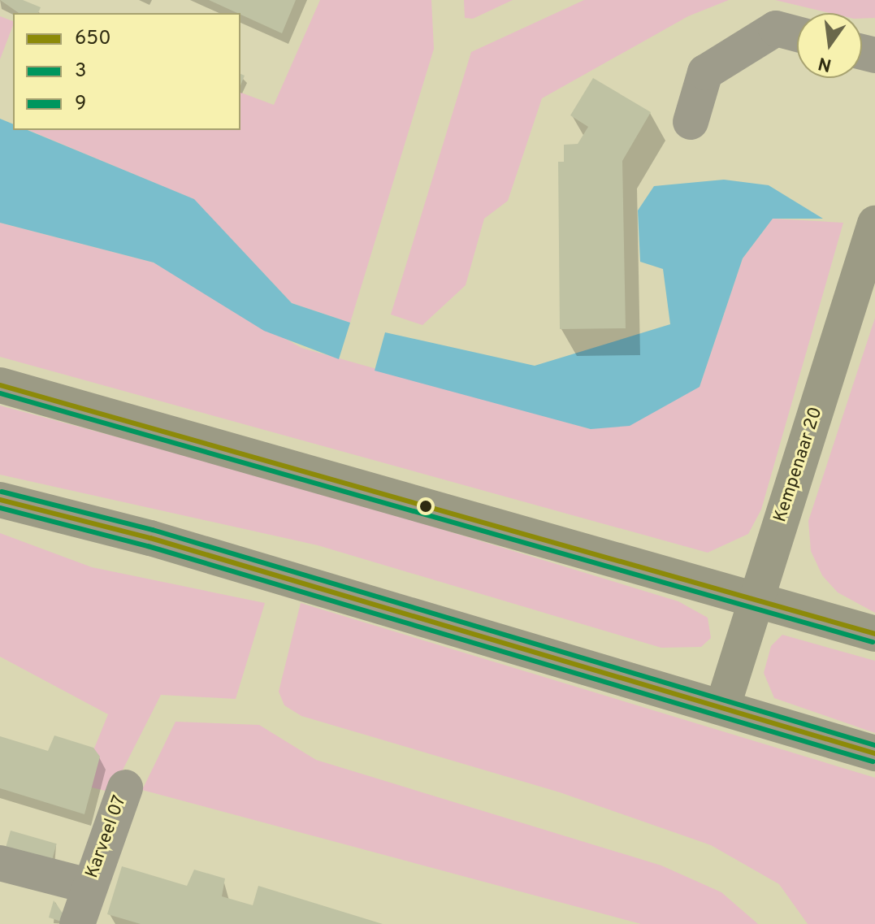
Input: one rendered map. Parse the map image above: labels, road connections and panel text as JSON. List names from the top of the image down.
{
  "streets": {
    "main road": ["Kempenaar 20"],
    "street": ["Karveel 07"]
  },
  "lines": ["transit line 650", "transit line 3", "transit line 9"],
  "legend": ["650", "3", "9"],
  "north": "bottom"
}
